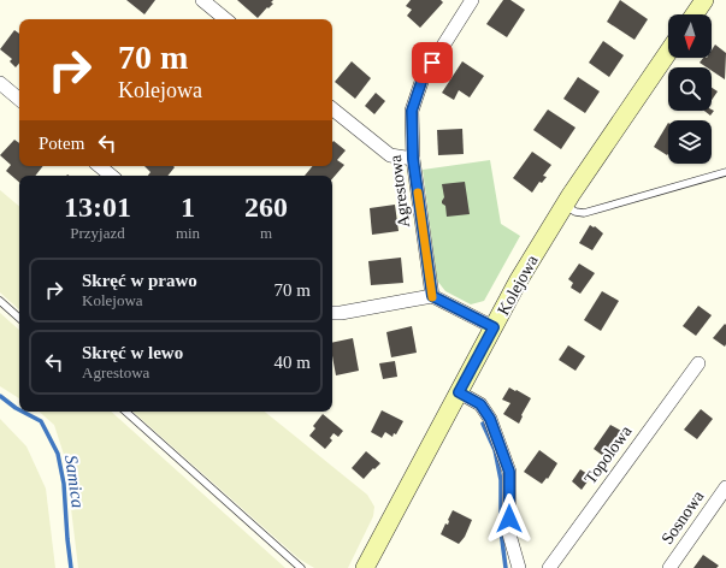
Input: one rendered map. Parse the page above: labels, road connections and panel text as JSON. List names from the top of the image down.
{
  "streets": {
    "street": [
      "Agrestowa",
      "Kolejowa",
      "Topolowa",
      "Sosnowa"
    ]
  },
  "water": ["Samica"],
  "north": "bottom",
  "page": {
    "turn": ["70 m", "Kolejowa"],
    "then": "Potem",
    "eta": [
      "13:01",
      "Przyjazd",
      "1",
      "min",
      "260",
      "m"
    ],
    "list": [
      {
        "name": "Skręć w prawo",
        "note": "Kolejowa",
        "value": "70 m"
      },
      {
        "name": "Skręć w lewo",
        "note": "Agrestowa",
        "value": "40 m"
      }
    ]
  }
}
